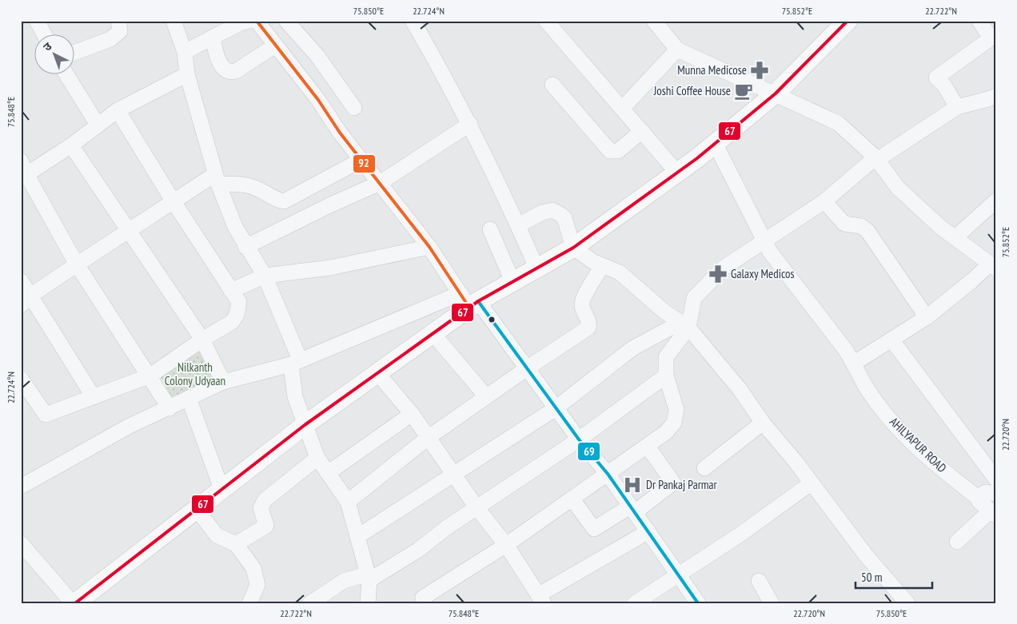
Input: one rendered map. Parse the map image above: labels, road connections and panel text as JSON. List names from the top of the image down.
{
  "streets": {
    "street": ["AHILYAPUR ROAD"]
  },
  "parks": ["Nilkanth Colony Udyaan"],
  "places": {
    "pharmacy": ["Munna Medicose", "Galaxy Medicos"],
    "cafe": ["Joshi Coffee House"],
    "hospital": ["Dr Pankaj Parmar"]
  },
  "lines": ["transit line 92", "transit line 67", "transit line 69"],
  "scale_bar": "50 m",
  "north": "top left",
  "coordinates": [
    "75.850°E",
    "22.724°N",
    "75.852°E",
    "22.722°N",
    "75.848°E",
    "22.720°N"
  ]
}
